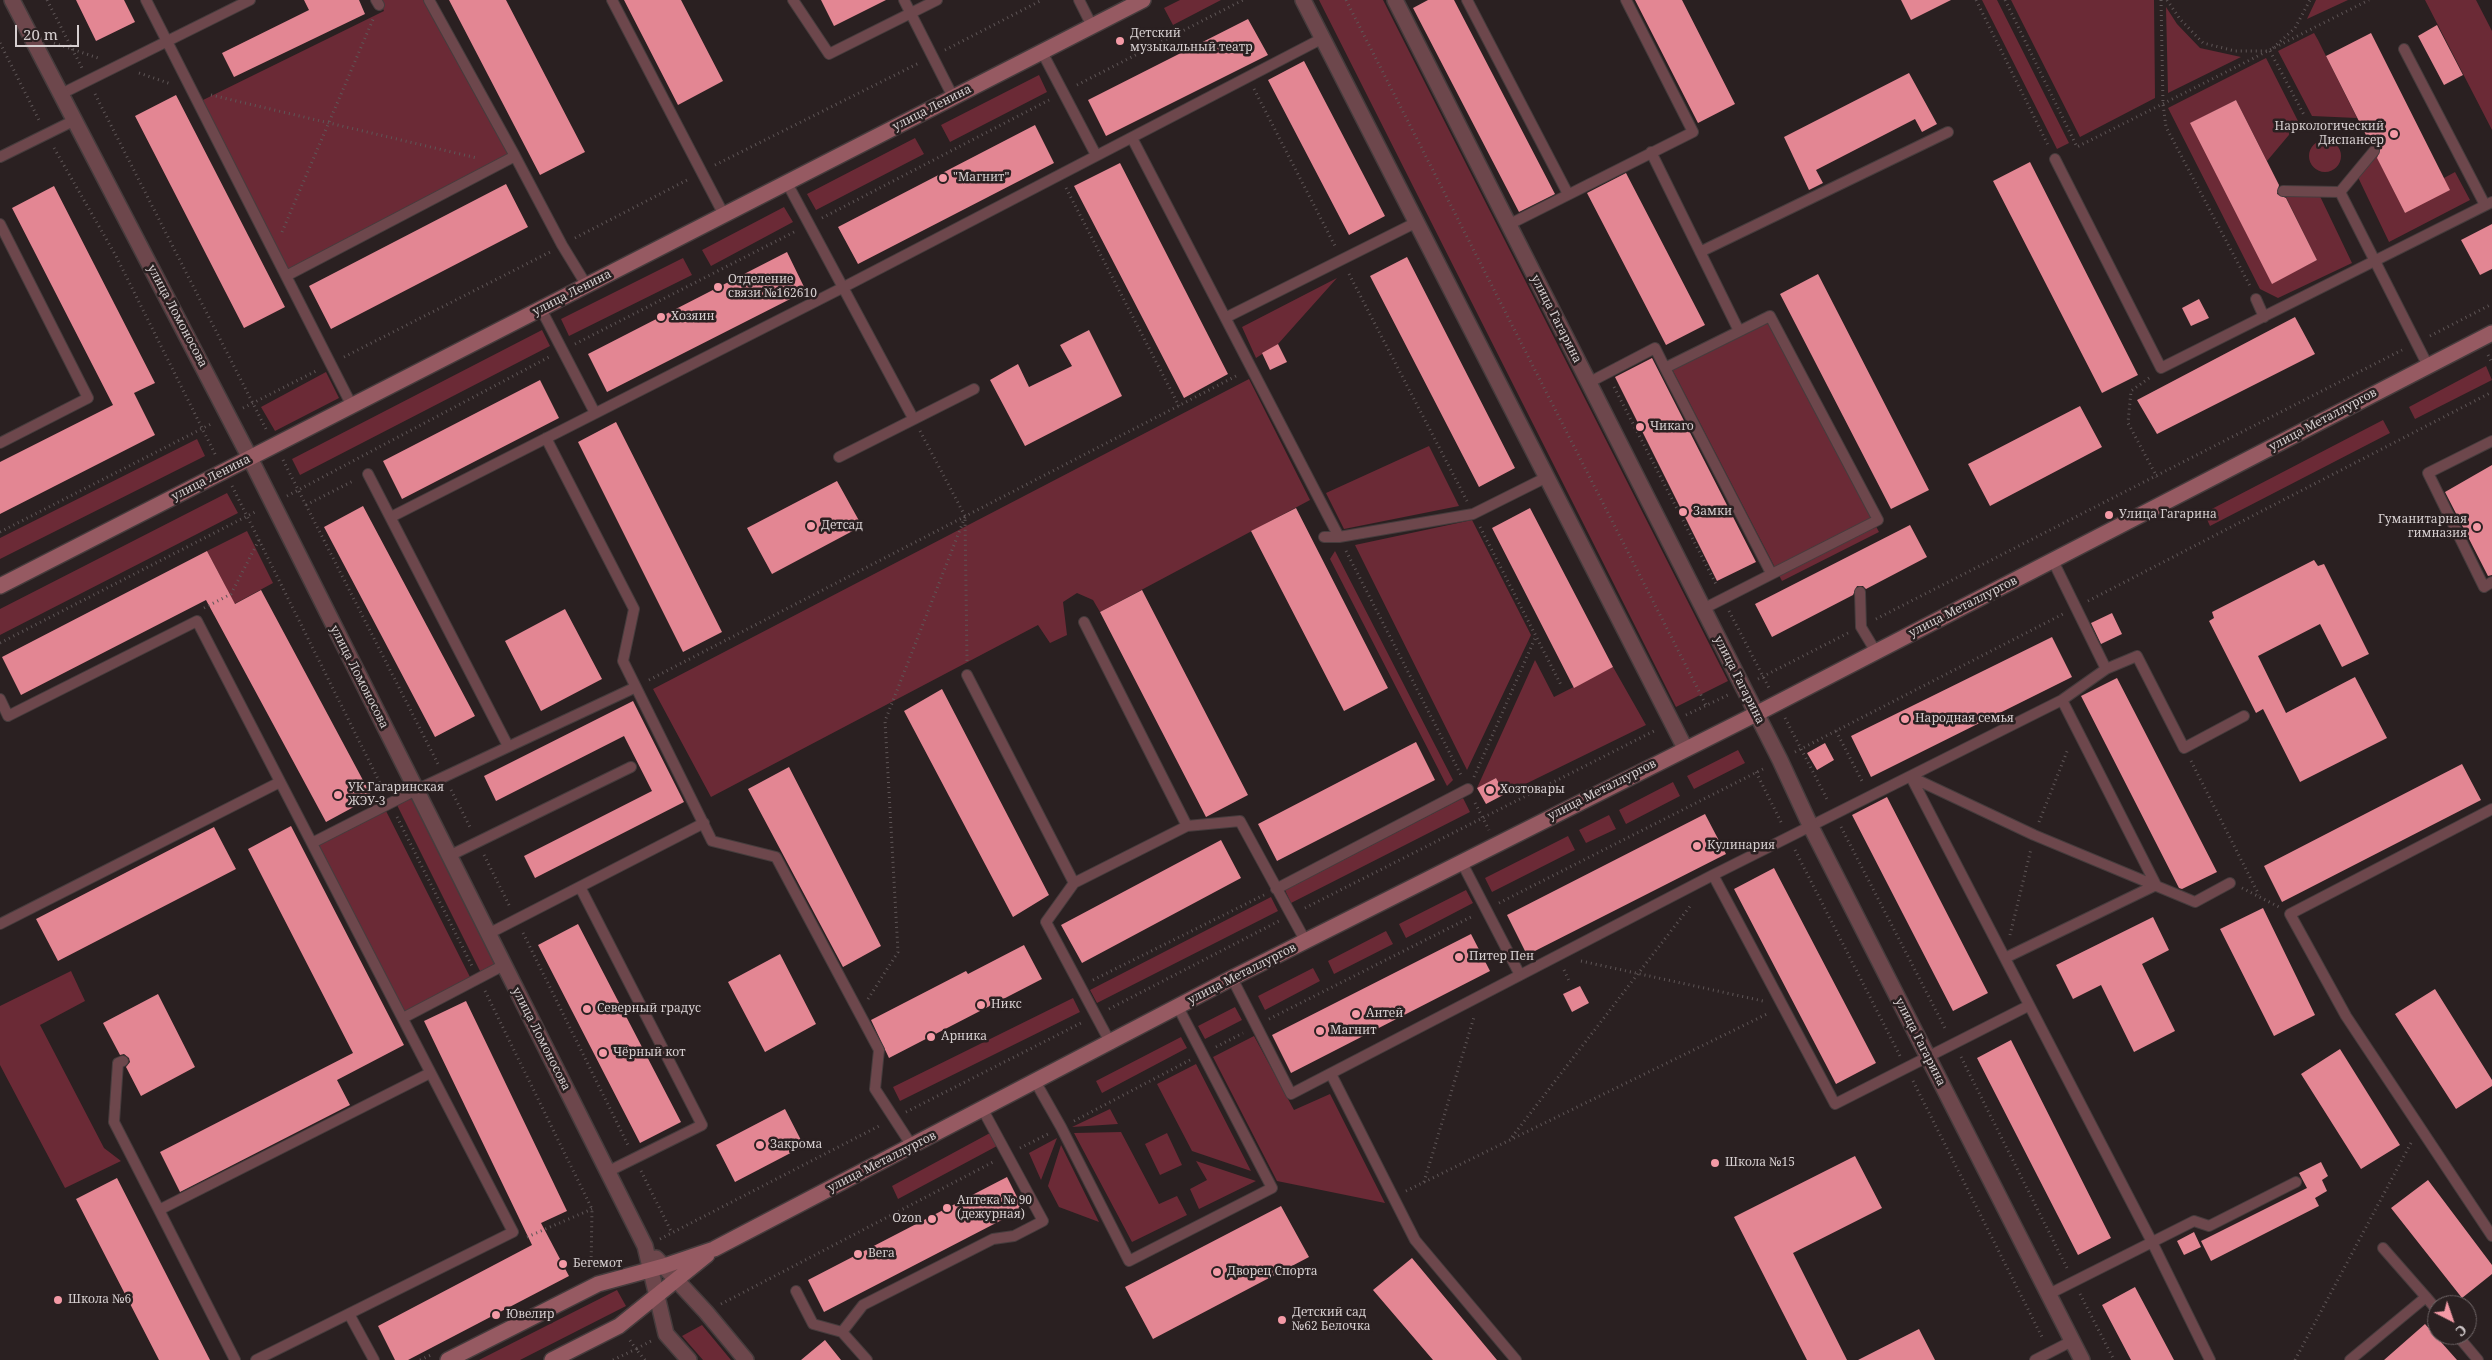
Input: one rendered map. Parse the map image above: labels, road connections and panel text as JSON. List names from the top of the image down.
{
  "streets": {
    "street": [
      "улица Ленина",
      "улица Ломоносова",
      "улица Гагарина",
      "улица Металлургов"
    ]
  },
  "crossings": [
    ["улица Ленина", "улица Ломоносова"],
    ["улица Гагарина", "улица Металлургов"]
  ],
  "places": [
    "Детский музыкальный театр",
    "Наркологический Диспансер",
    "\"Магнит\"",
    "Отделение связи №162610",
    "Хозяин",
    "Чикаго",
    "Замки",
    "Улица Гагарина",
    "Детсад",
    "Гуманитарная гимназия",
    "Народная семья",
    "Хозтовары",
    "УК Гагаринская ЖЭУ-3",
    "Кулинария",
    "Питер Пен",
    "Никс",
    "Северный градус",
    "Антей",
    "Магнит",
    "Арника",
    "Чёрный кот",
    "Закрома",
    "Школа №15",
    "Аптека № 90 (дежурная)",
    "Ozon",
    "Вега",
    "Бегемот",
    "Дворец Спорта",
    "Школа №6",
    "Ювелир",
    "Детский сад №62 Белочка"
  ],
  "scale_bar": "20 m",
  "north": "bottom right"
}
